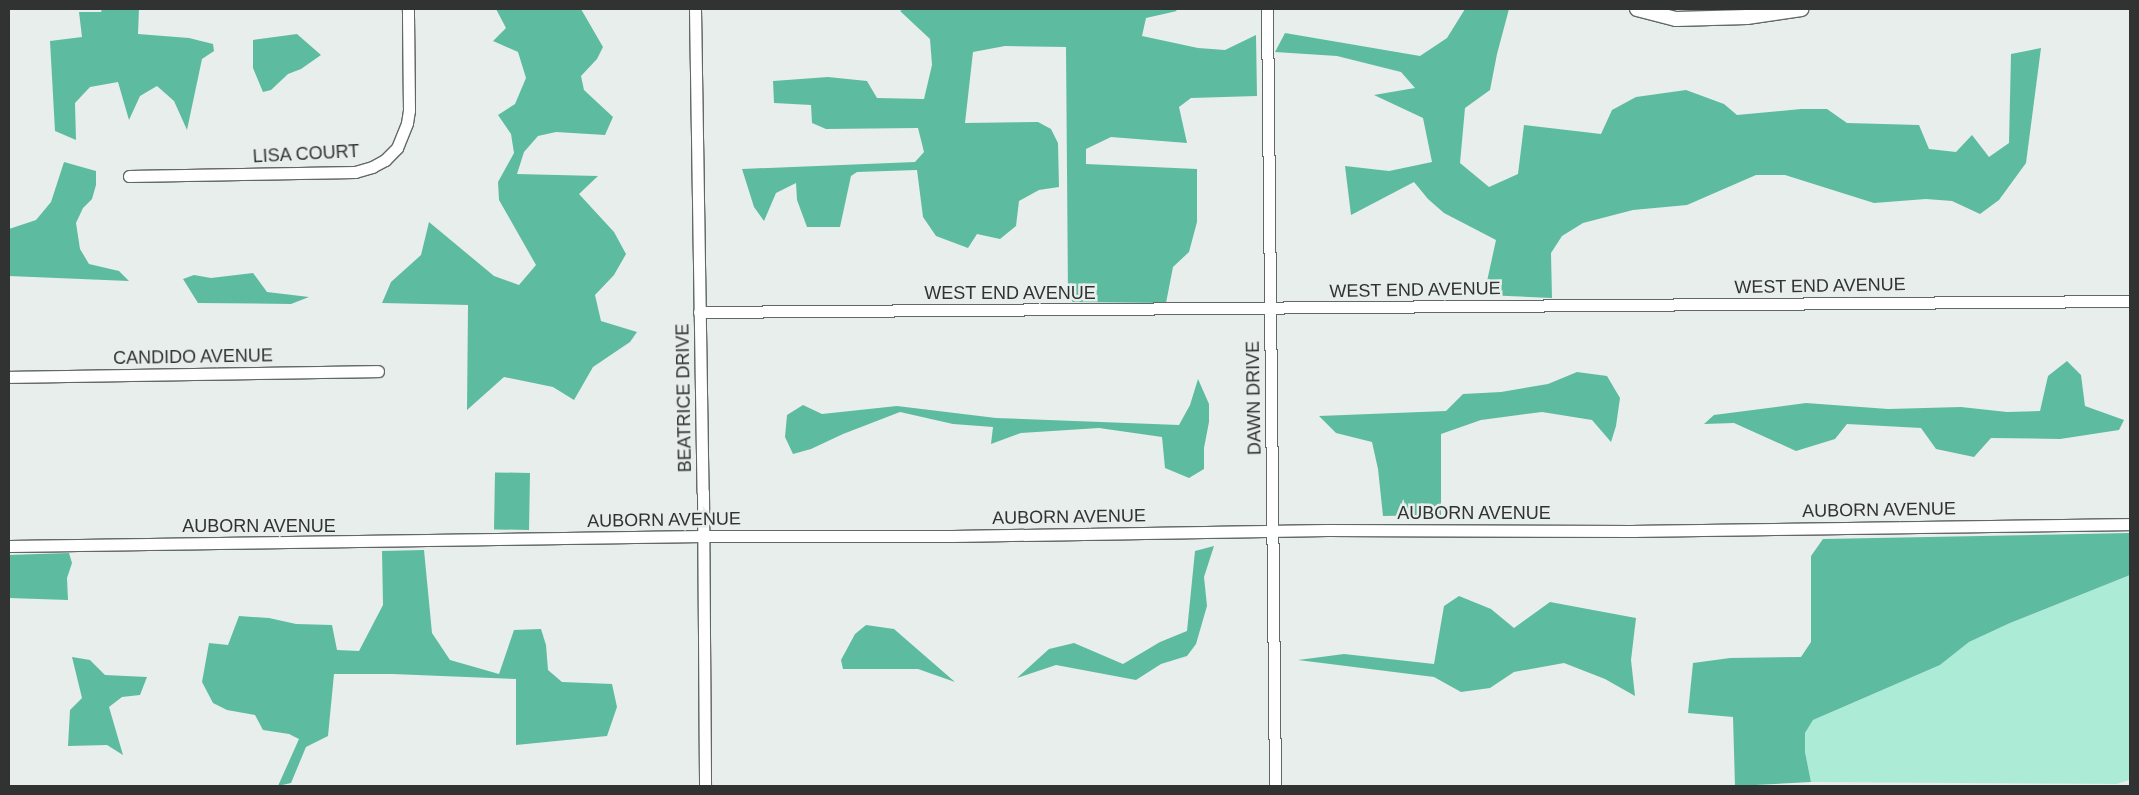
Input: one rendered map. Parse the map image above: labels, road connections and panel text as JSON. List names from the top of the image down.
{
  "streets": {
    "street": [
      "LISA COURT",
      "WEST END AVENUE",
      "CANDIDO AVENUE",
      "BEATRICE DRIVE",
      "DAWN DRIVE",
      "AUBORN AVENUE"
    ]
  },
  "crossings": [
    ["WEST END AVENUE", "BEATRICE DRIVE"],
    ["WEST END AVENUE", "DAWN DRIVE"],
    ["BEATRICE DRIVE", "AUBORN AVENUE"],
    ["DAWN DRIVE", "AUBORN AVENUE"]
  ]
}
